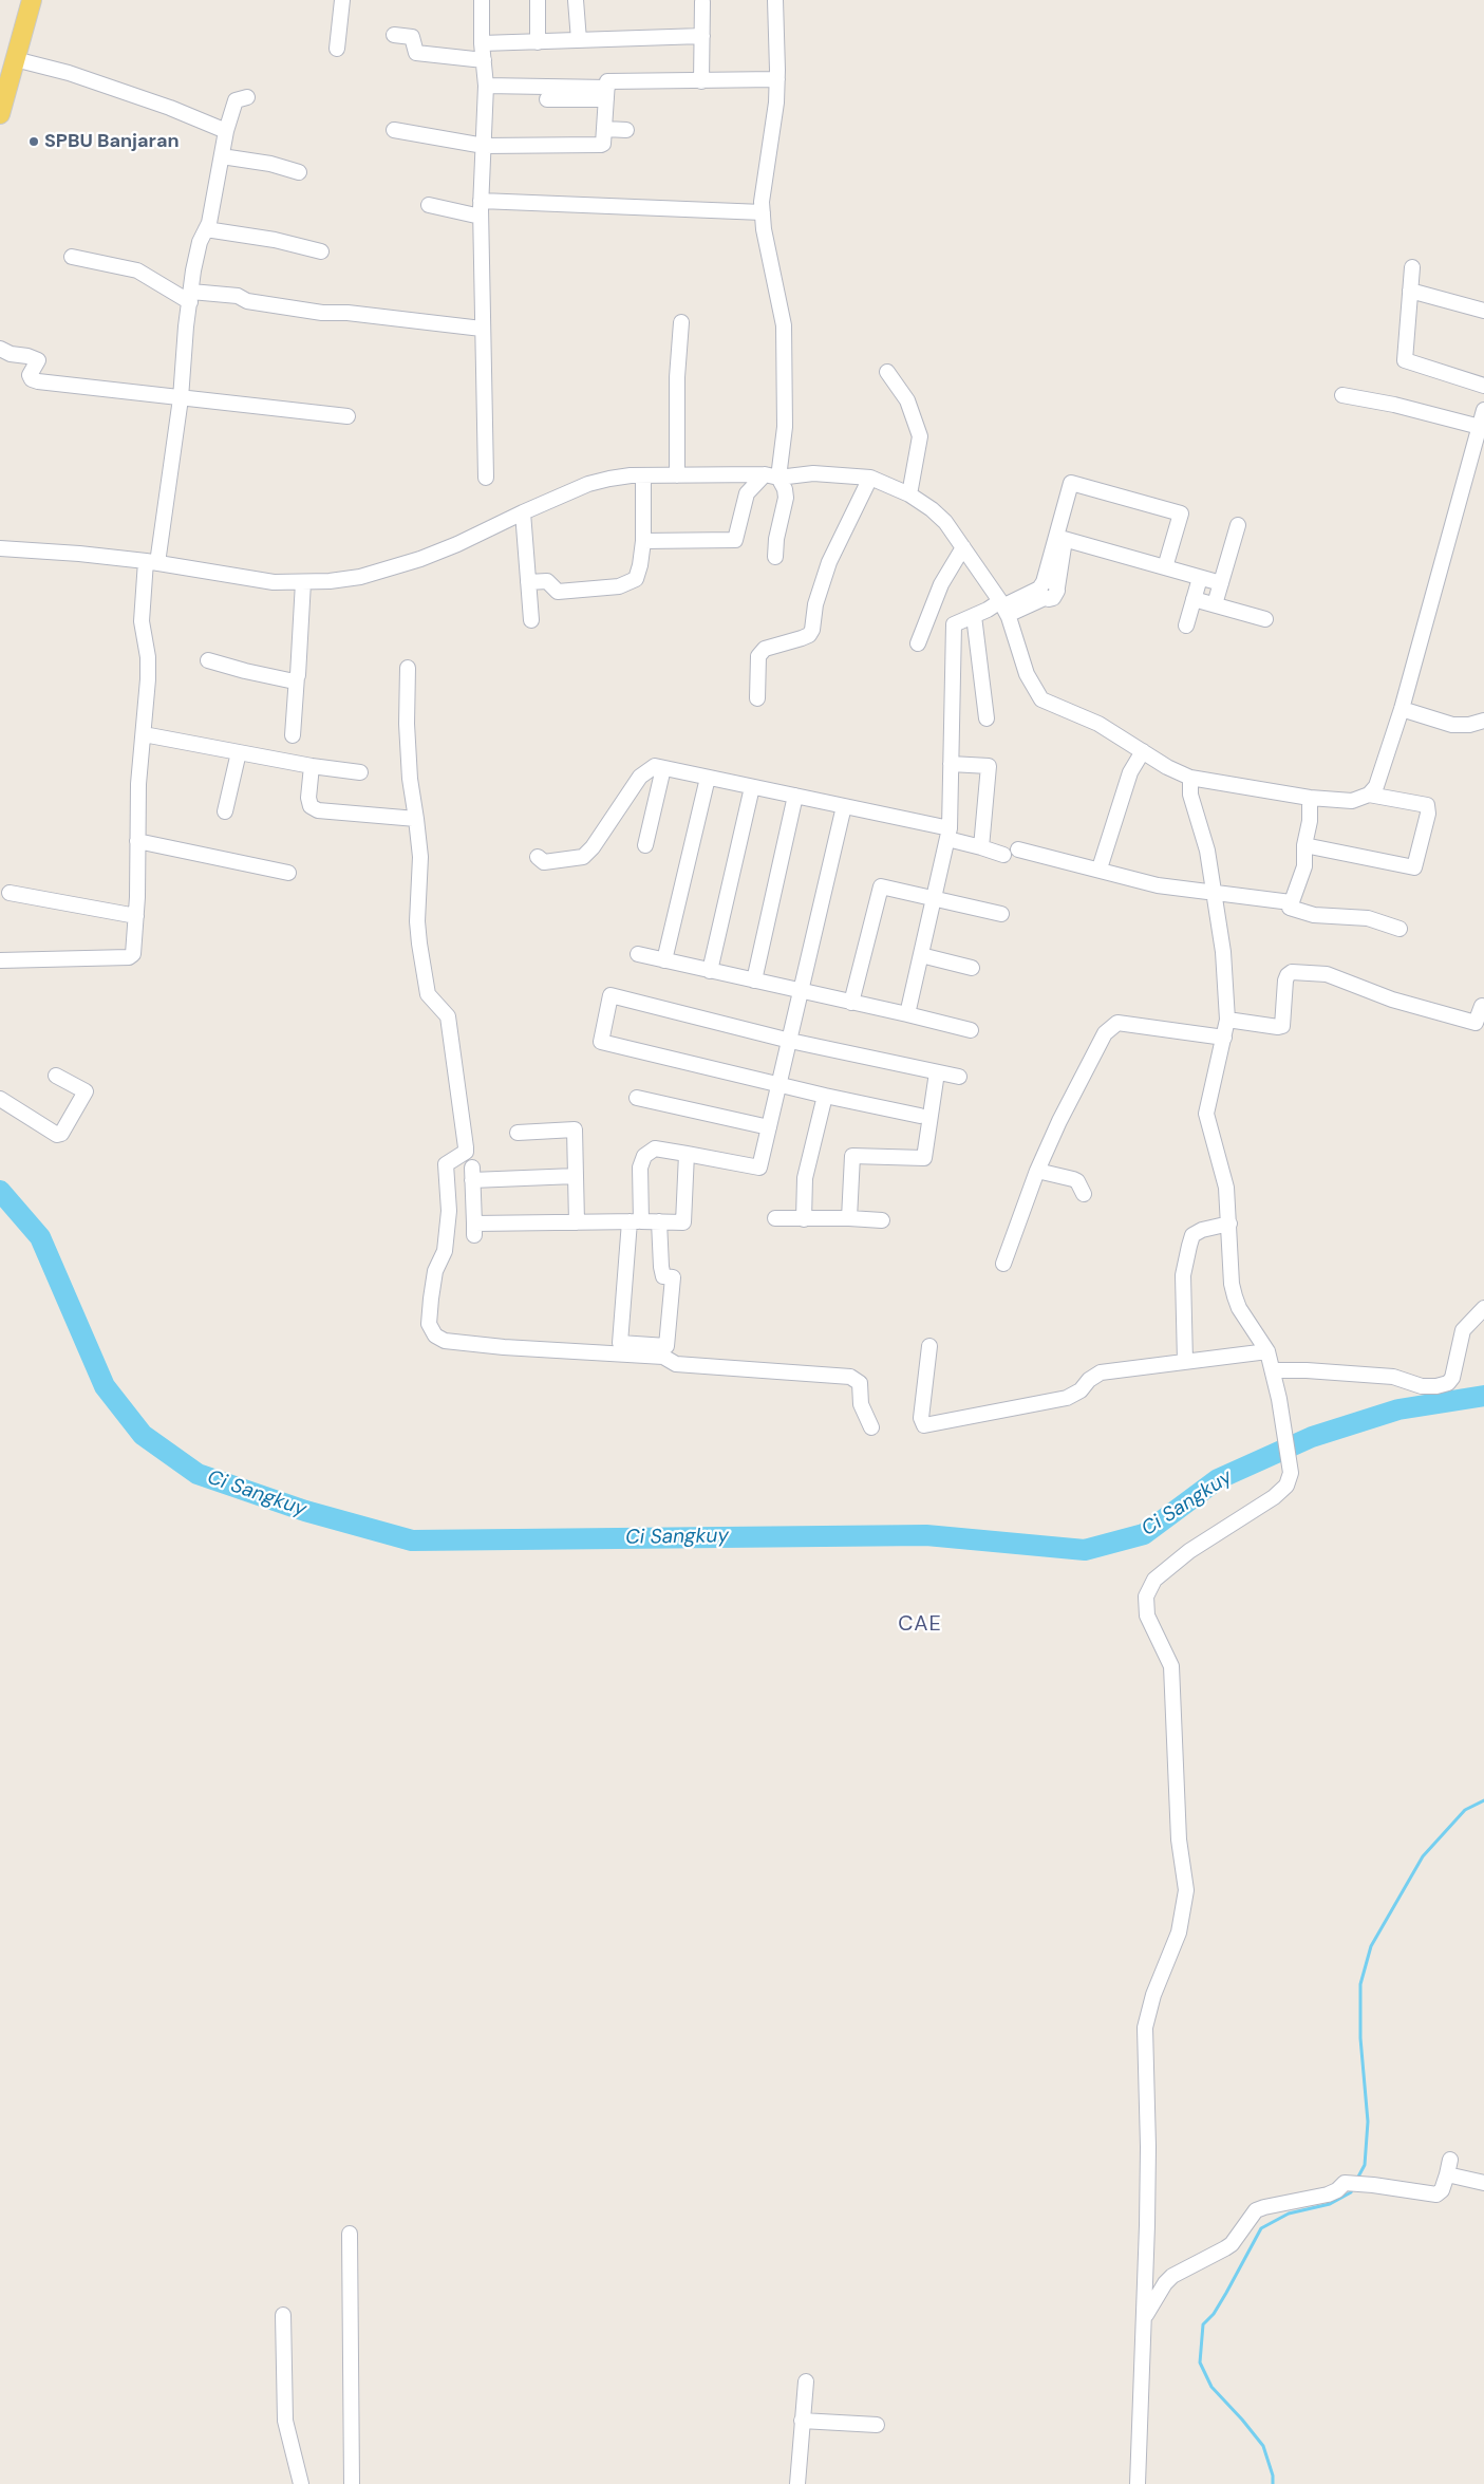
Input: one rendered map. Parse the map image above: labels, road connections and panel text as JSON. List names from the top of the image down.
{
  "districts": ["CAE"],
  "water": ["Ci Sangkuy"],
  "places": ["SPBU Banjaran"]
}
